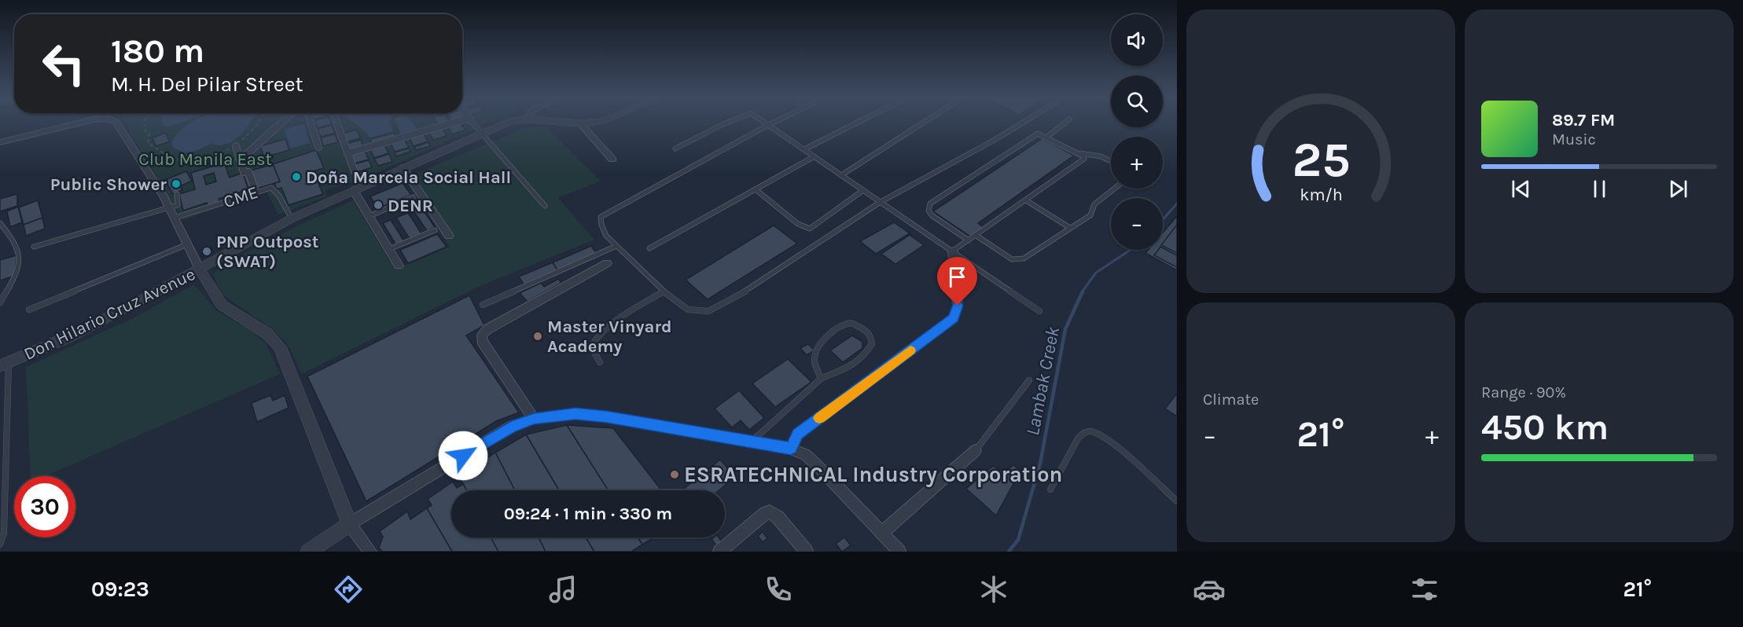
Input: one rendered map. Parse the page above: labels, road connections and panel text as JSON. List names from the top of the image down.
{
  "streets": {
    "street": ["Don Hilario Cruz Avenue"],
    "lane": ["CME"]
  },
  "crossings": [
    ["CME", "Don Hilario Cruz Avenue"]
  ],
  "water": ["Lambak Creek"],
  "parks": ["Club Manila East"],
  "places": [
    "Doña Marcela Social Hall",
    "Public Shower",
    "DENR",
    "PNP Outpost (SWAT)",
    "Master Vinyard Academy",
    "ESRATECHNICAL Industry Corporation"
  ],
  "page": {
    "map_buttons": ["+", "−"],
    "turn": ["180 m", "M. H. Del Pilar Street"],
    "song": ["89.7 FM", "Music"],
    "tile": [
      "Climate",
      ["Range · 90%", "450 km"]
    ],
    "heat": ["−", "21°", "+"],
    "limit": "30",
    "trip": "09:24 · 1 min · 330 m",
    "tabs": ["09:23", "21°"],
    "gauge": ["25", "km/h"]
  }
}
